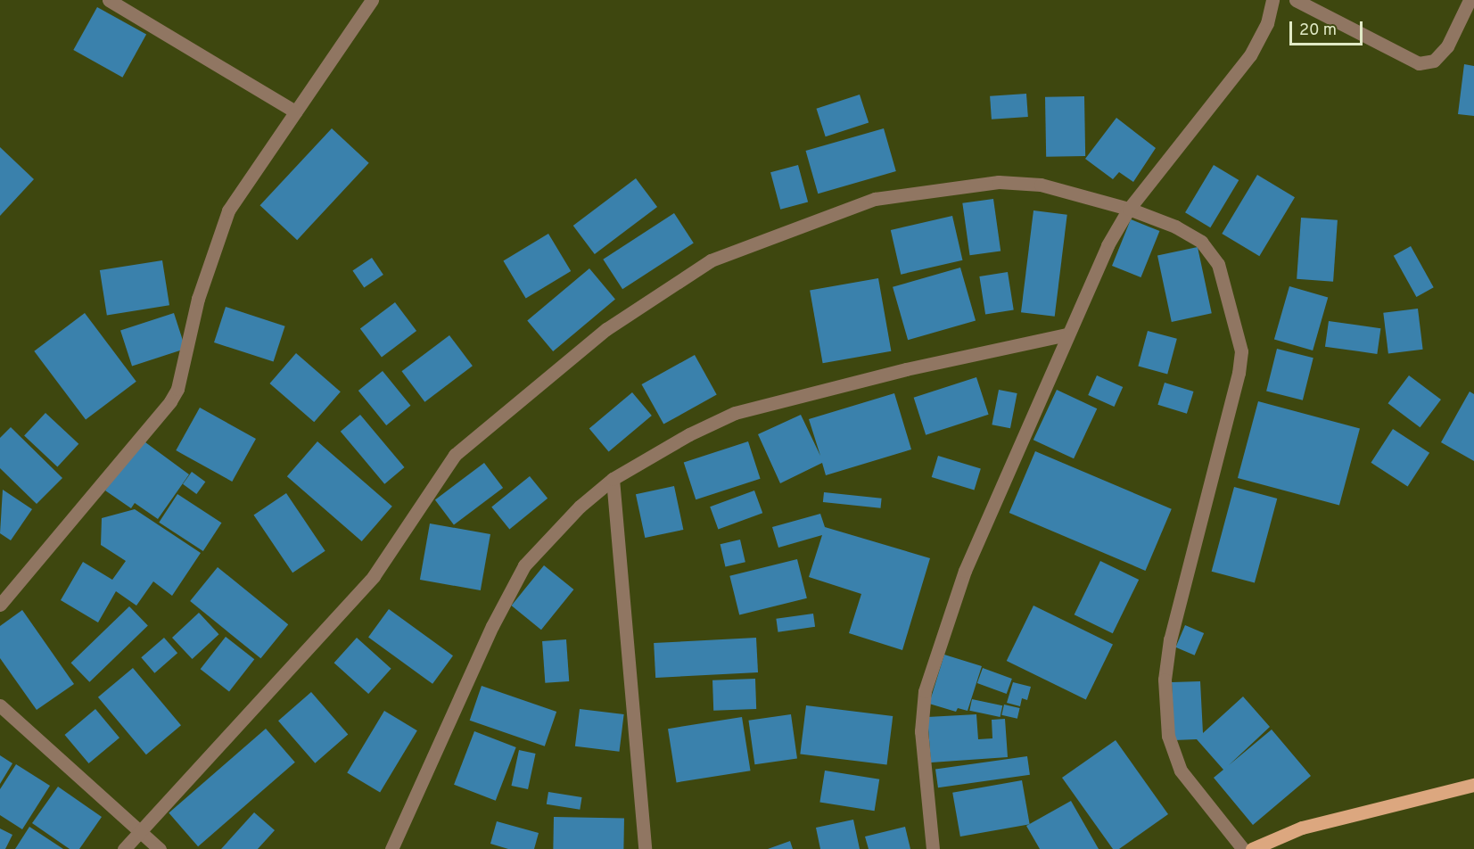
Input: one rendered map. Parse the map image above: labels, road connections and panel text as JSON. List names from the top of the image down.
{
  "scale_bar": "20 m"
}
